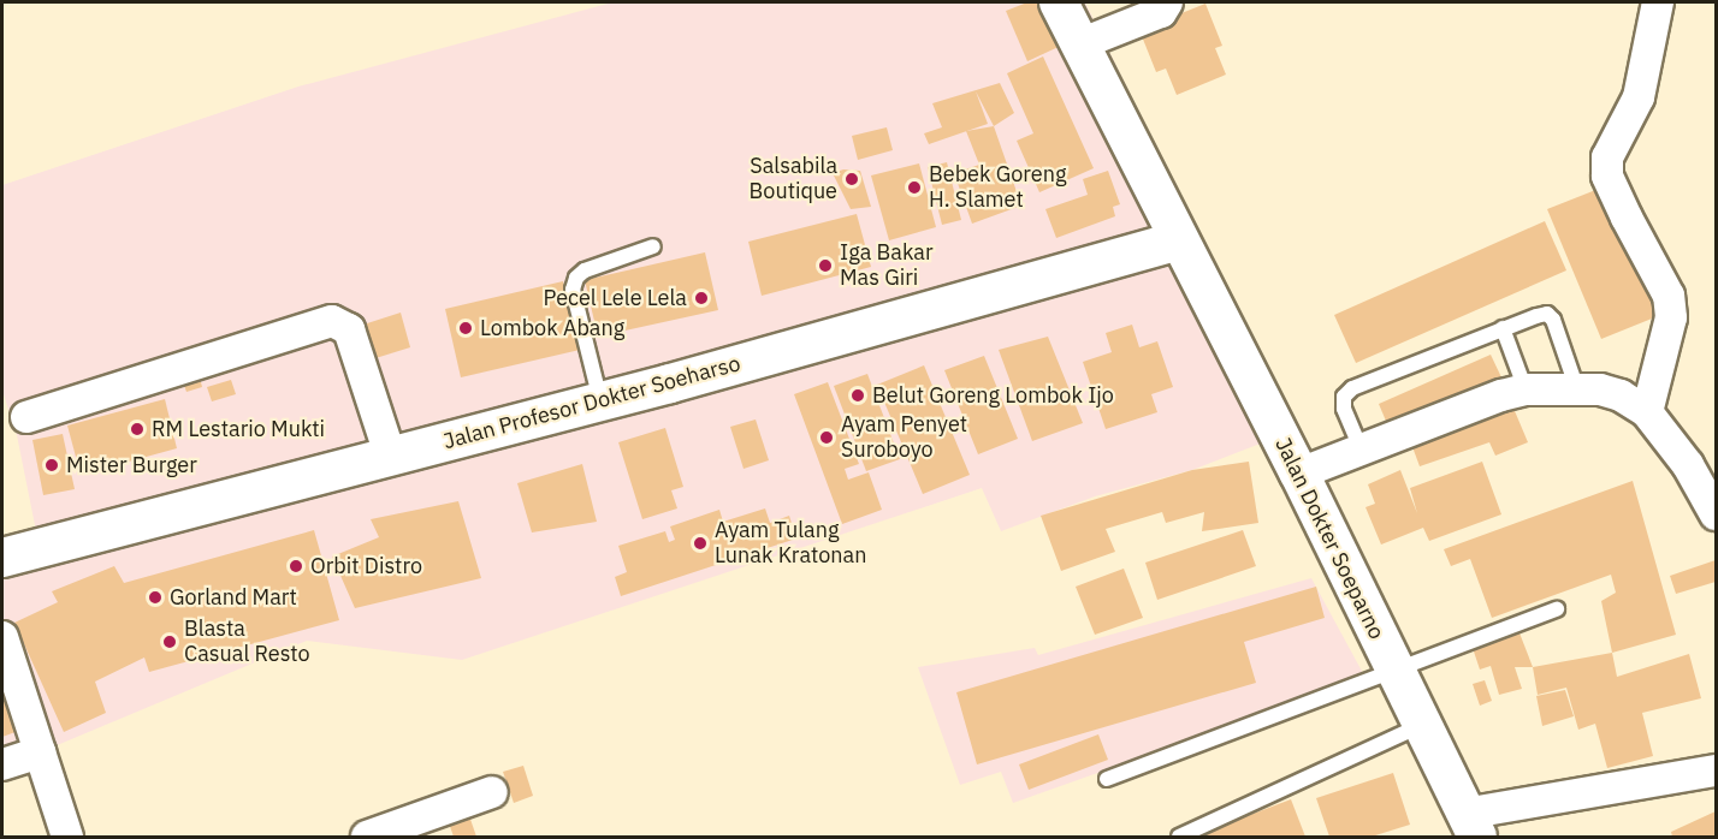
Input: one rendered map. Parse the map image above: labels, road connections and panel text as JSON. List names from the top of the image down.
{
  "streets": {
    "street": ["Jalan Profesor Dokter Soeharso", "Jalan Dokter Soeparno"]
  },
  "crossings": [
    ["Jalan Profesor Dokter Soeharso", "Jalan Dokter Soeparno"]
  ],
  "places": [
    "Salsabila Boutique",
    "Bebek Goreng H. Slamet",
    "Iga Bakar Mas Giri",
    "Pecel Lele Lela",
    "Lombok Abang",
    "Belut Goreng Lombok Ijo",
    "RM Lestario Mukti",
    "Ayam Penyet Suroboyo",
    "Mister Burger",
    "Ayam Tulang Lunak Kratonan",
    "Orbit Distro",
    "Gorland Mart",
    "Blasta Casual Resto"
  ]
}
